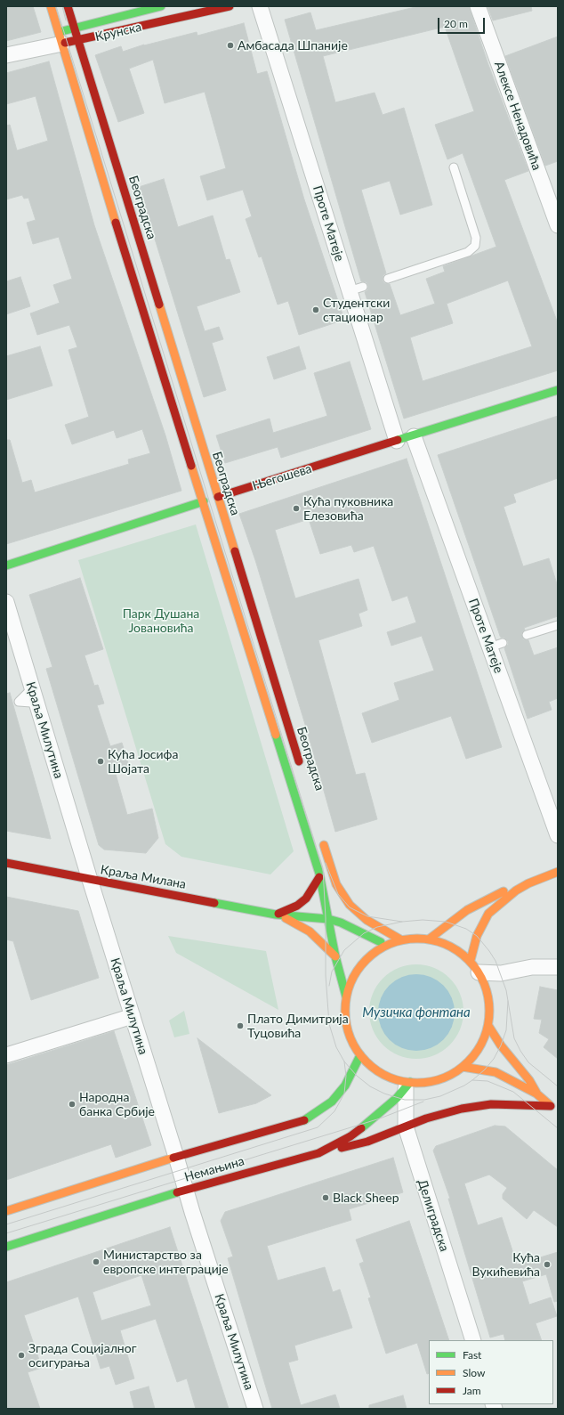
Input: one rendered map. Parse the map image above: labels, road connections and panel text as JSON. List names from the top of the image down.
{
  "streets": {
    "main road": [
      "Крунска",
      "Београдска",
      "Његошева",
      "Краља Милана",
      "Немањина"
    ],
    "street": [
      "Алексе Ненадовића",
      "Проте Матеје",
      "Краља Милутина",
      "Делиградска"
    ]
  },
  "crossings": [
    ["Крунска", "Београдска"],
    ["Београдска", "Његошева"],
    ["Београдска", "Краља Милана"],
    ["Проте Матеје", "Његошева"],
    ["Краља Милутина", "Краља Милана"],
    ["Краља Милутина", "Немањина"],
    ["Немањина", "Делиградска"]
  ],
  "water": ["Музичка фонтана"],
  "parks": ["Парк Душана Јовановића"],
  "places": [
    "Амбасада Шпаније",
    "Студентски стационар",
    "Кућа пуковника Елезовића",
    "Кућа Јосифа Шојата",
    "Плато Димитрија Туцовића",
    "Народна банка Србије",
    "Black Sheep",
    "Министарство за европске интеграције",
    "Кућа Вукићевића",
    "Зграда Социјалног осигурања"
  ],
  "legend": ["Fast", "Slow", "Jam"],
  "scale_bar": "20 m"
}
